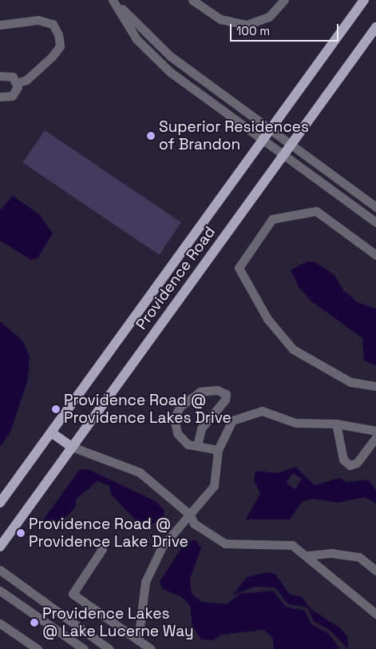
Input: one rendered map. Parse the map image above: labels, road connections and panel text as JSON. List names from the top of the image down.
{
  "streets": {
    "main road": ["Providence Road"]
  },
  "places": [
    "Superior Residences of Brandon",
    "Providence Road @ Providence Lakes Drive",
    "Providence Road @ Providence Lake Drive",
    "Providence Lakes @ Lake Lucerne Way"
  ],
  "scale_bar": "100 m"
}
